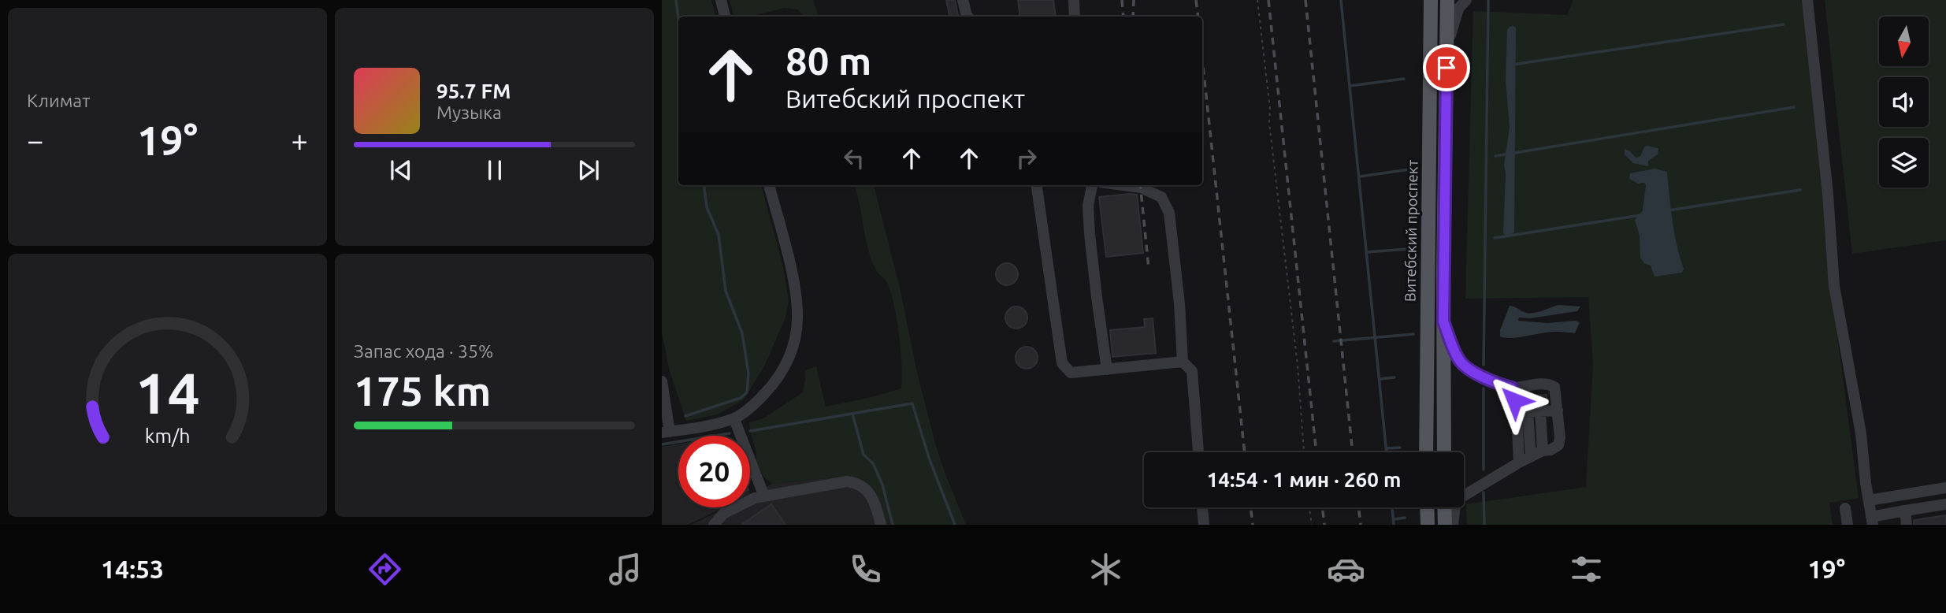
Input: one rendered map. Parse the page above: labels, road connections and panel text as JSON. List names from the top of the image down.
{
  "streets": {
    "main road": ["Витебский проспект"]
  },
  "north": "bottom",
  "page": {
    "tile": [
      "Климат",
      ["Запас хода · 35%", "175 km"]
    ],
    "turn": ["80 m", "Витебский проспект"],
    "song": ["95.7 FM", "Музыка"],
    "heat": ["−", "19°", "+"],
    "limit": "20",
    "trip": "14:54 · 1 мин · 260 m",
    "tabs": ["14:53", "19°"],
    "gauge": ["14", "km/h"]
  }
}
